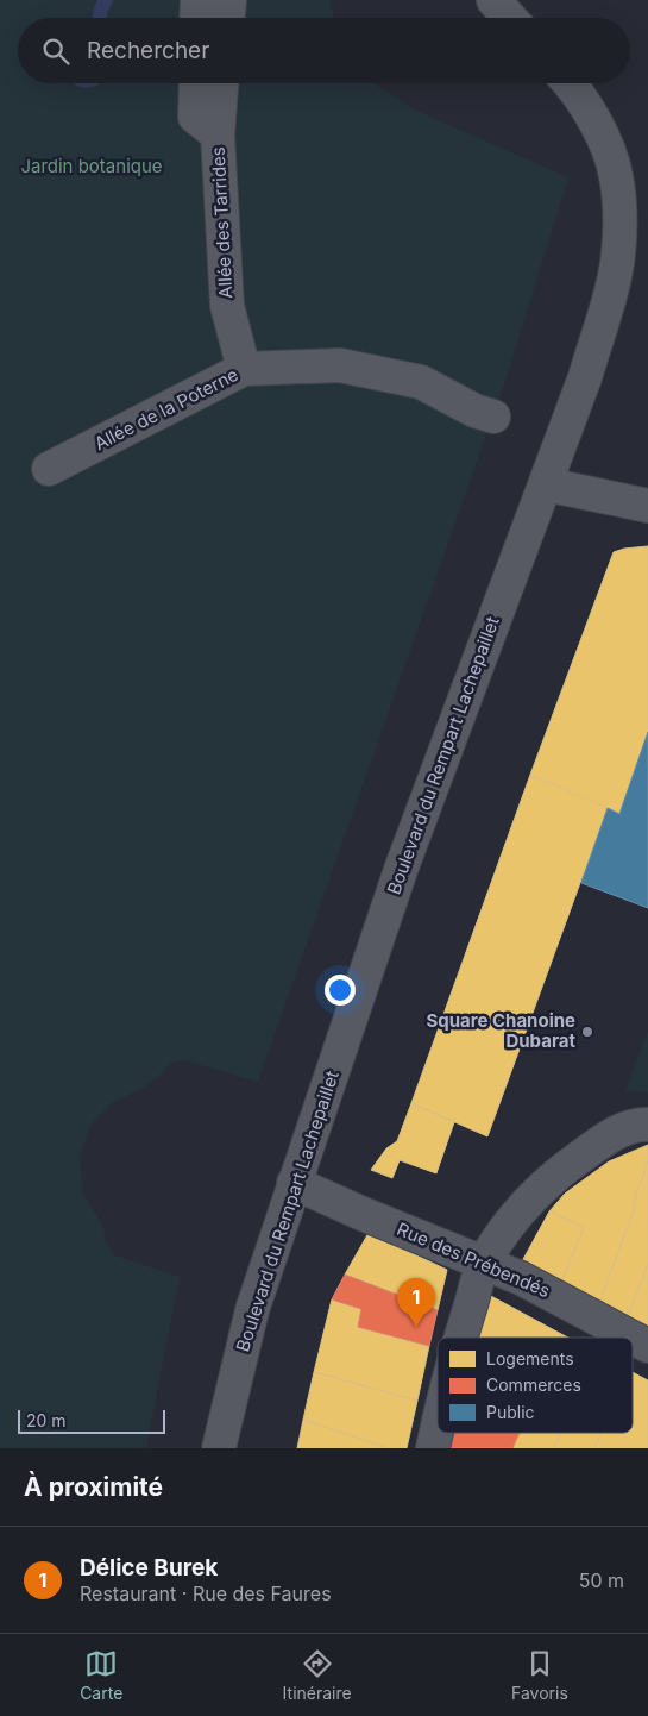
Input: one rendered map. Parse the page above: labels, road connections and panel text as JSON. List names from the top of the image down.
{
  "streets": {
    "street": [
      "Allée des Tarrides",
      "Allée de la Poterne",
      "Boulevard du Rempart Lachepaillet",
      "Rue des Prébendés"
    ]
  },
  "crossings": [
    ["Allée des Tarrides", "Allée de la Poterne"],
    ["Boulevard du Rempart Lachepaillet", "Rue des Prébendés"]
  ],
  "parks": ["Jardin botanique"],
  "places": ["Square Chanoine Dubarat"],
  "legend": ["Logements", "Commerces", "Public"],
  "scale_bar": "20 m",
  "page": {
    "search": "Rechercher",
    "pins": "1",
    "scale": "20 m",
    "heading": "À proximité",
    "list": [
      {
        "mark": "1",
        "name": "Délice Burek",
        "note": "Restaurant · Rue des Faures",
        "value": "50 m"
      }
    ],
    "nav": ["Carte", "Itinéraire", "Favoris"]
  }
}
